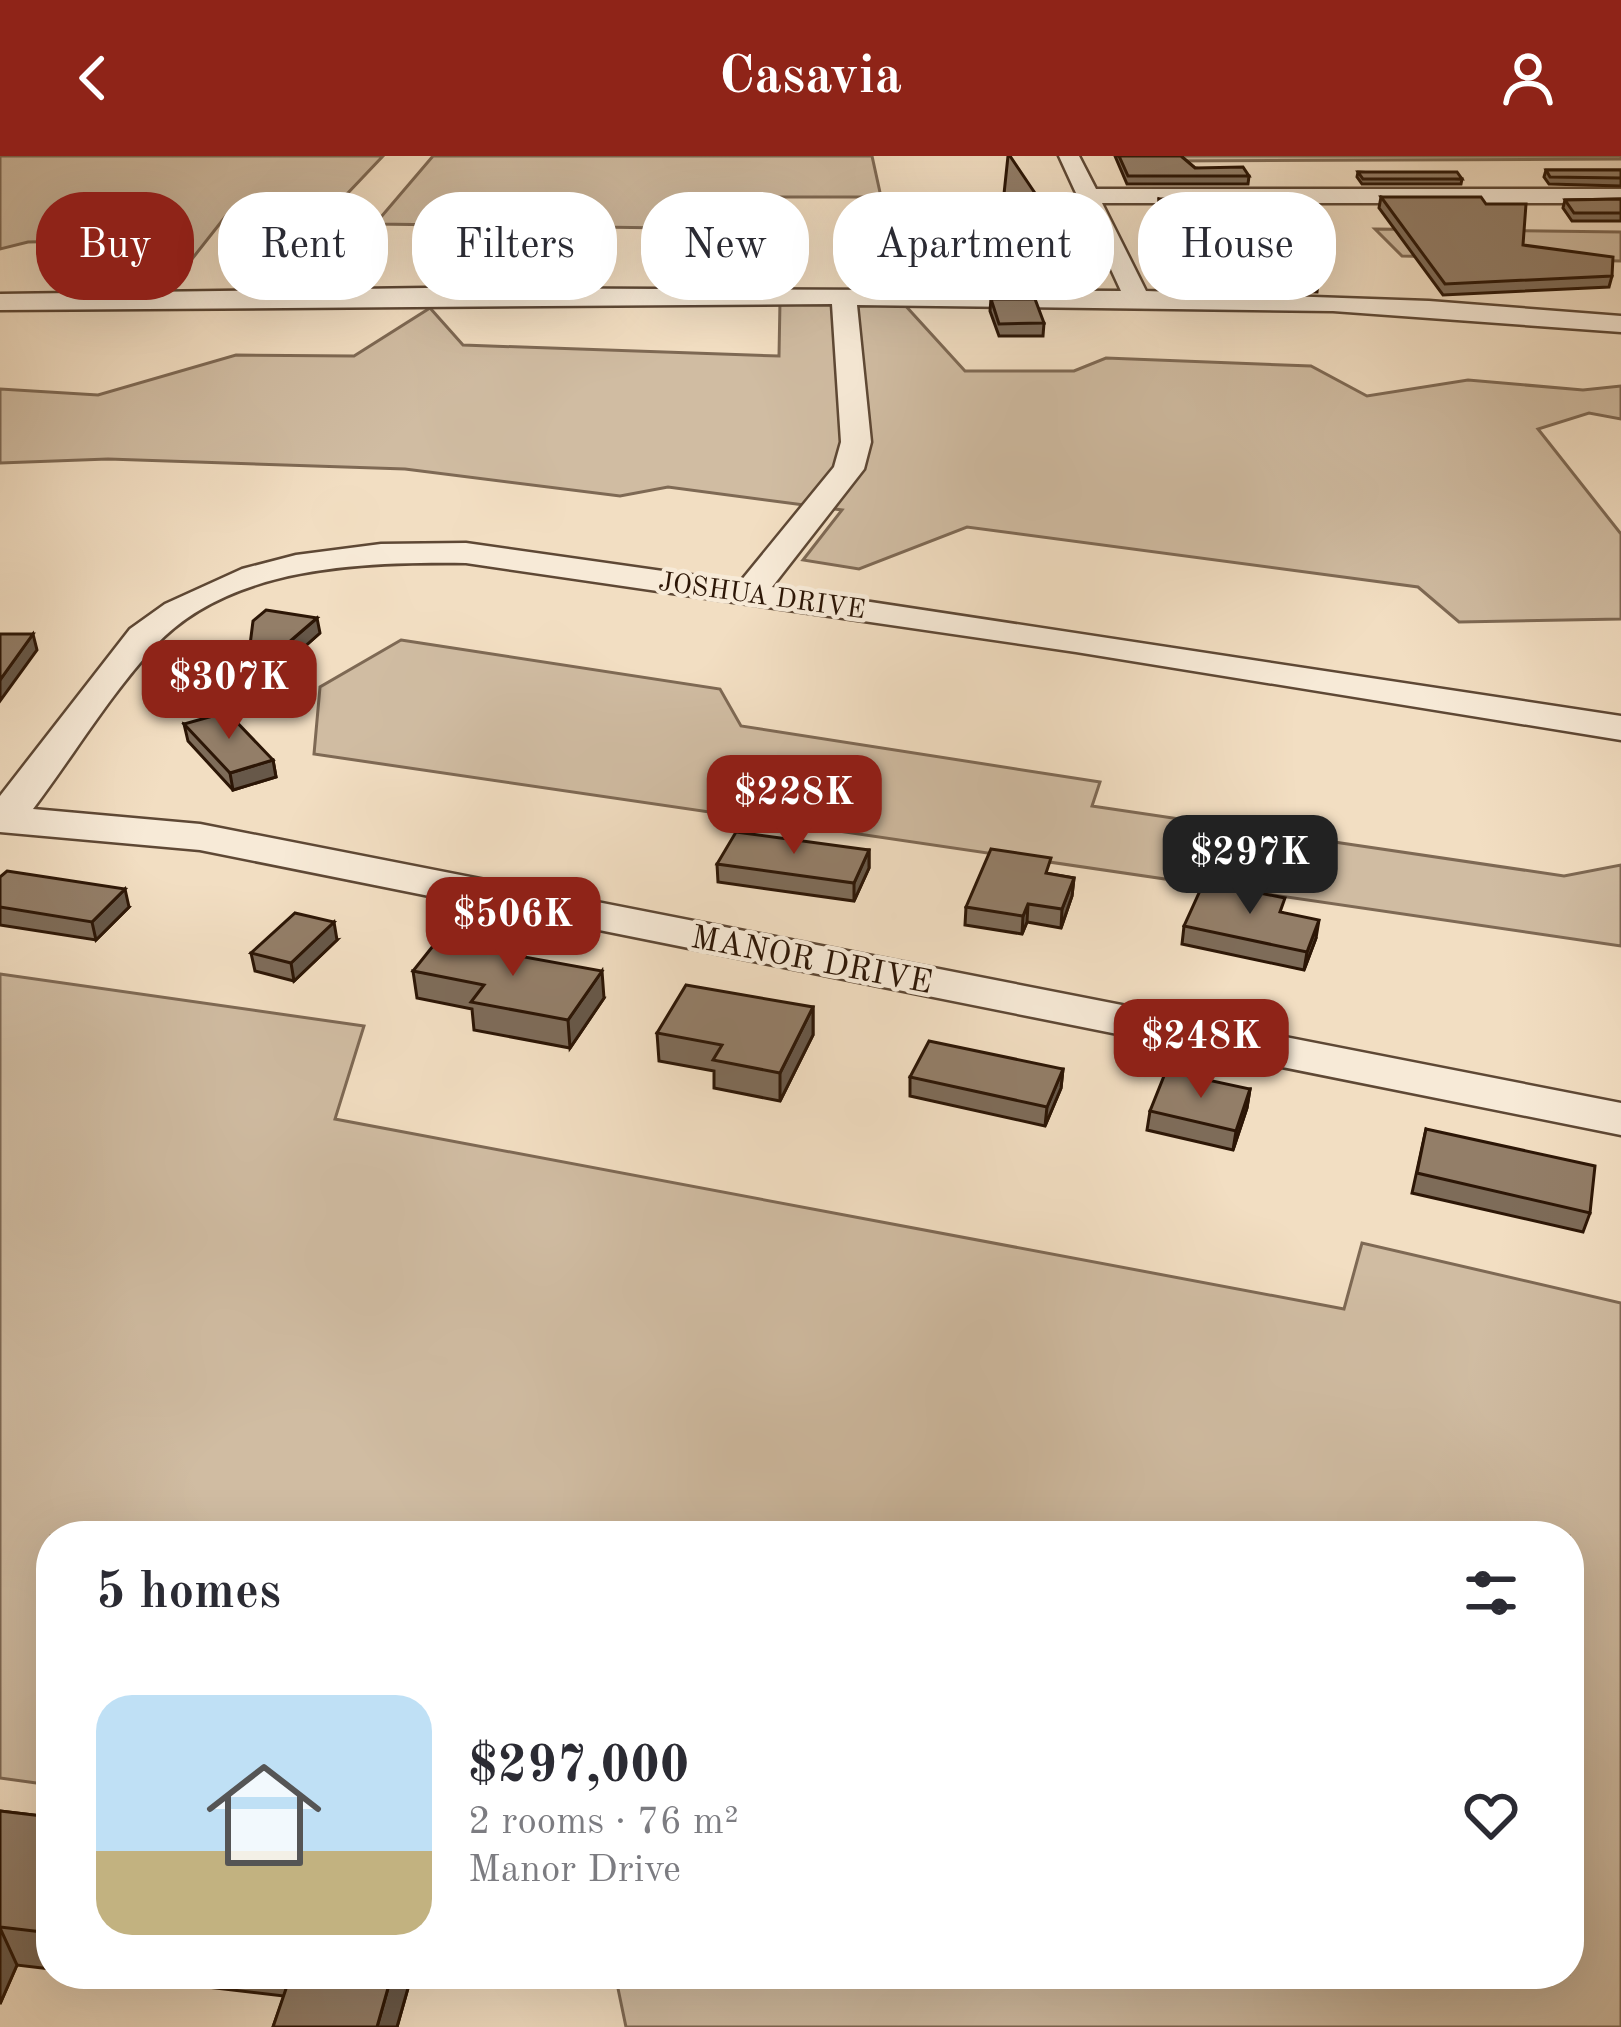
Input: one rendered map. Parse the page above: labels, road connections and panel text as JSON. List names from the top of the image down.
{
  "streets": {
    "street": ["JOSHUA DRIVE", "MANOR DRIVE"]
  },
  "crossings": [
    ["JOSHUA DRIVE", "MANOR DRIVE"]
  ],
  "page": {
    "header": "Casavia",
    "chip": [
      "Buy",
      "Rent",
      "Filters",
      "New",
      "Apartment",
      "House"
    ],
    "price": [
      "$307K",
      "$228K",
      "$297K",
      "$506K",
      "$248K"
    ],
    "heading": "5 homes",
    "list": [
      {
        "name": "$297,000",
        "note": "2 rooms · 76 m² · Manor Drive"
      }
    ]
  }
}
